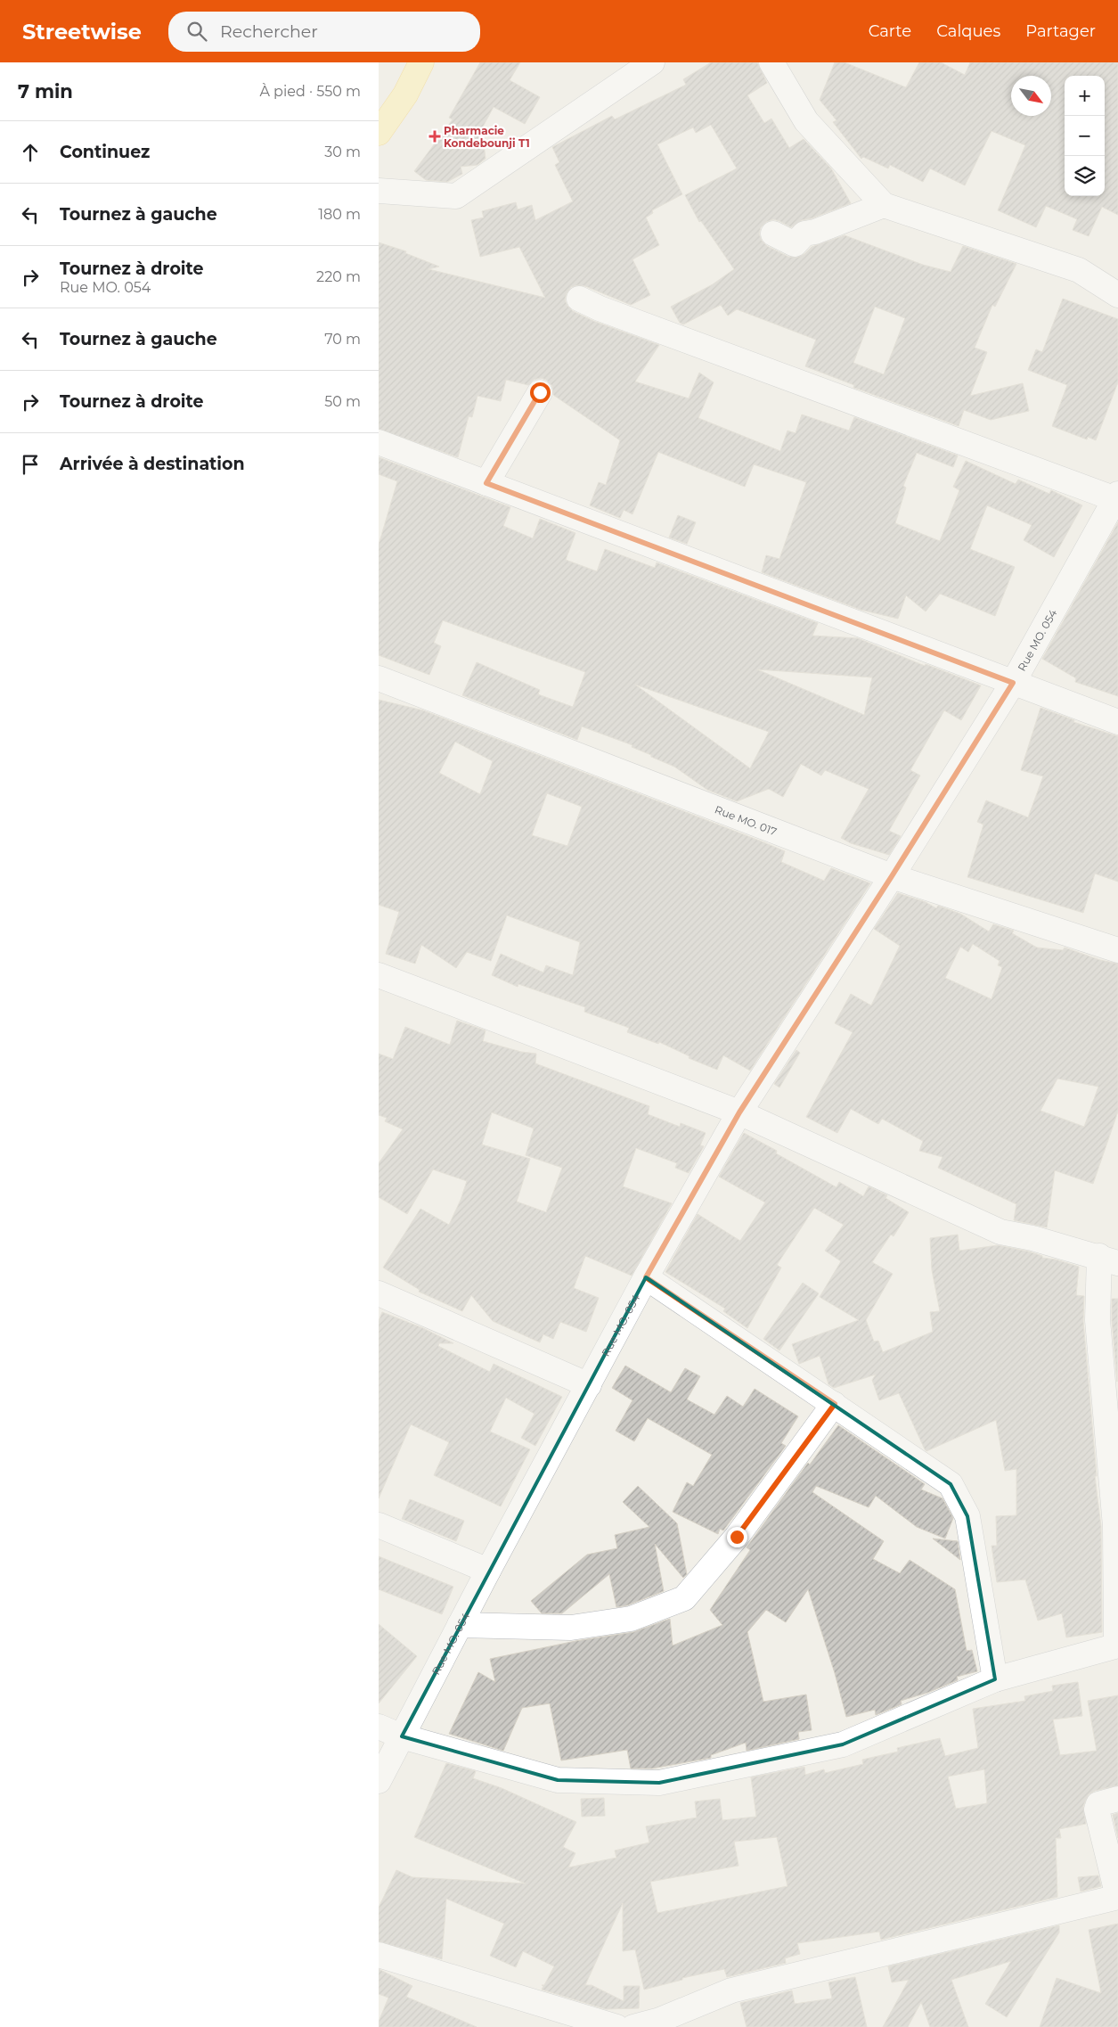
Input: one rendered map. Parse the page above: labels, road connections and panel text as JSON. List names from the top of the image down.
{
  "streets": {
    "street": ["Rue MO. 054", "Rue MO. 017"]
  },
  "crossings": [
    ["Rue MO. 054", "Rue MO. 017"]
  ],
  "places": {
    "health": ["Pharmacie Kondebounji T1"]
  },
  "north": "bottom right",
  "page": {
    "header": "Streetwise",
    "search": "Rechercher",
    "nav": ["Carte", "Calques", "Partager"],
    "heading": ["7 min", "À pied · 550 m"],
    "map_buttons": ["+", "−"],
    "list": [
      ["Continuez", "30 m"],
      ["Tournez à gauche", "180 m"],
      ["Tournez à droite", "Rue MO. 054", "220 m"],
      ["Tournez à gauche", "70 m"],
      ["Tournez à droite", "50 m"],
      "Arrivée à destination"
    ]
  }
}
